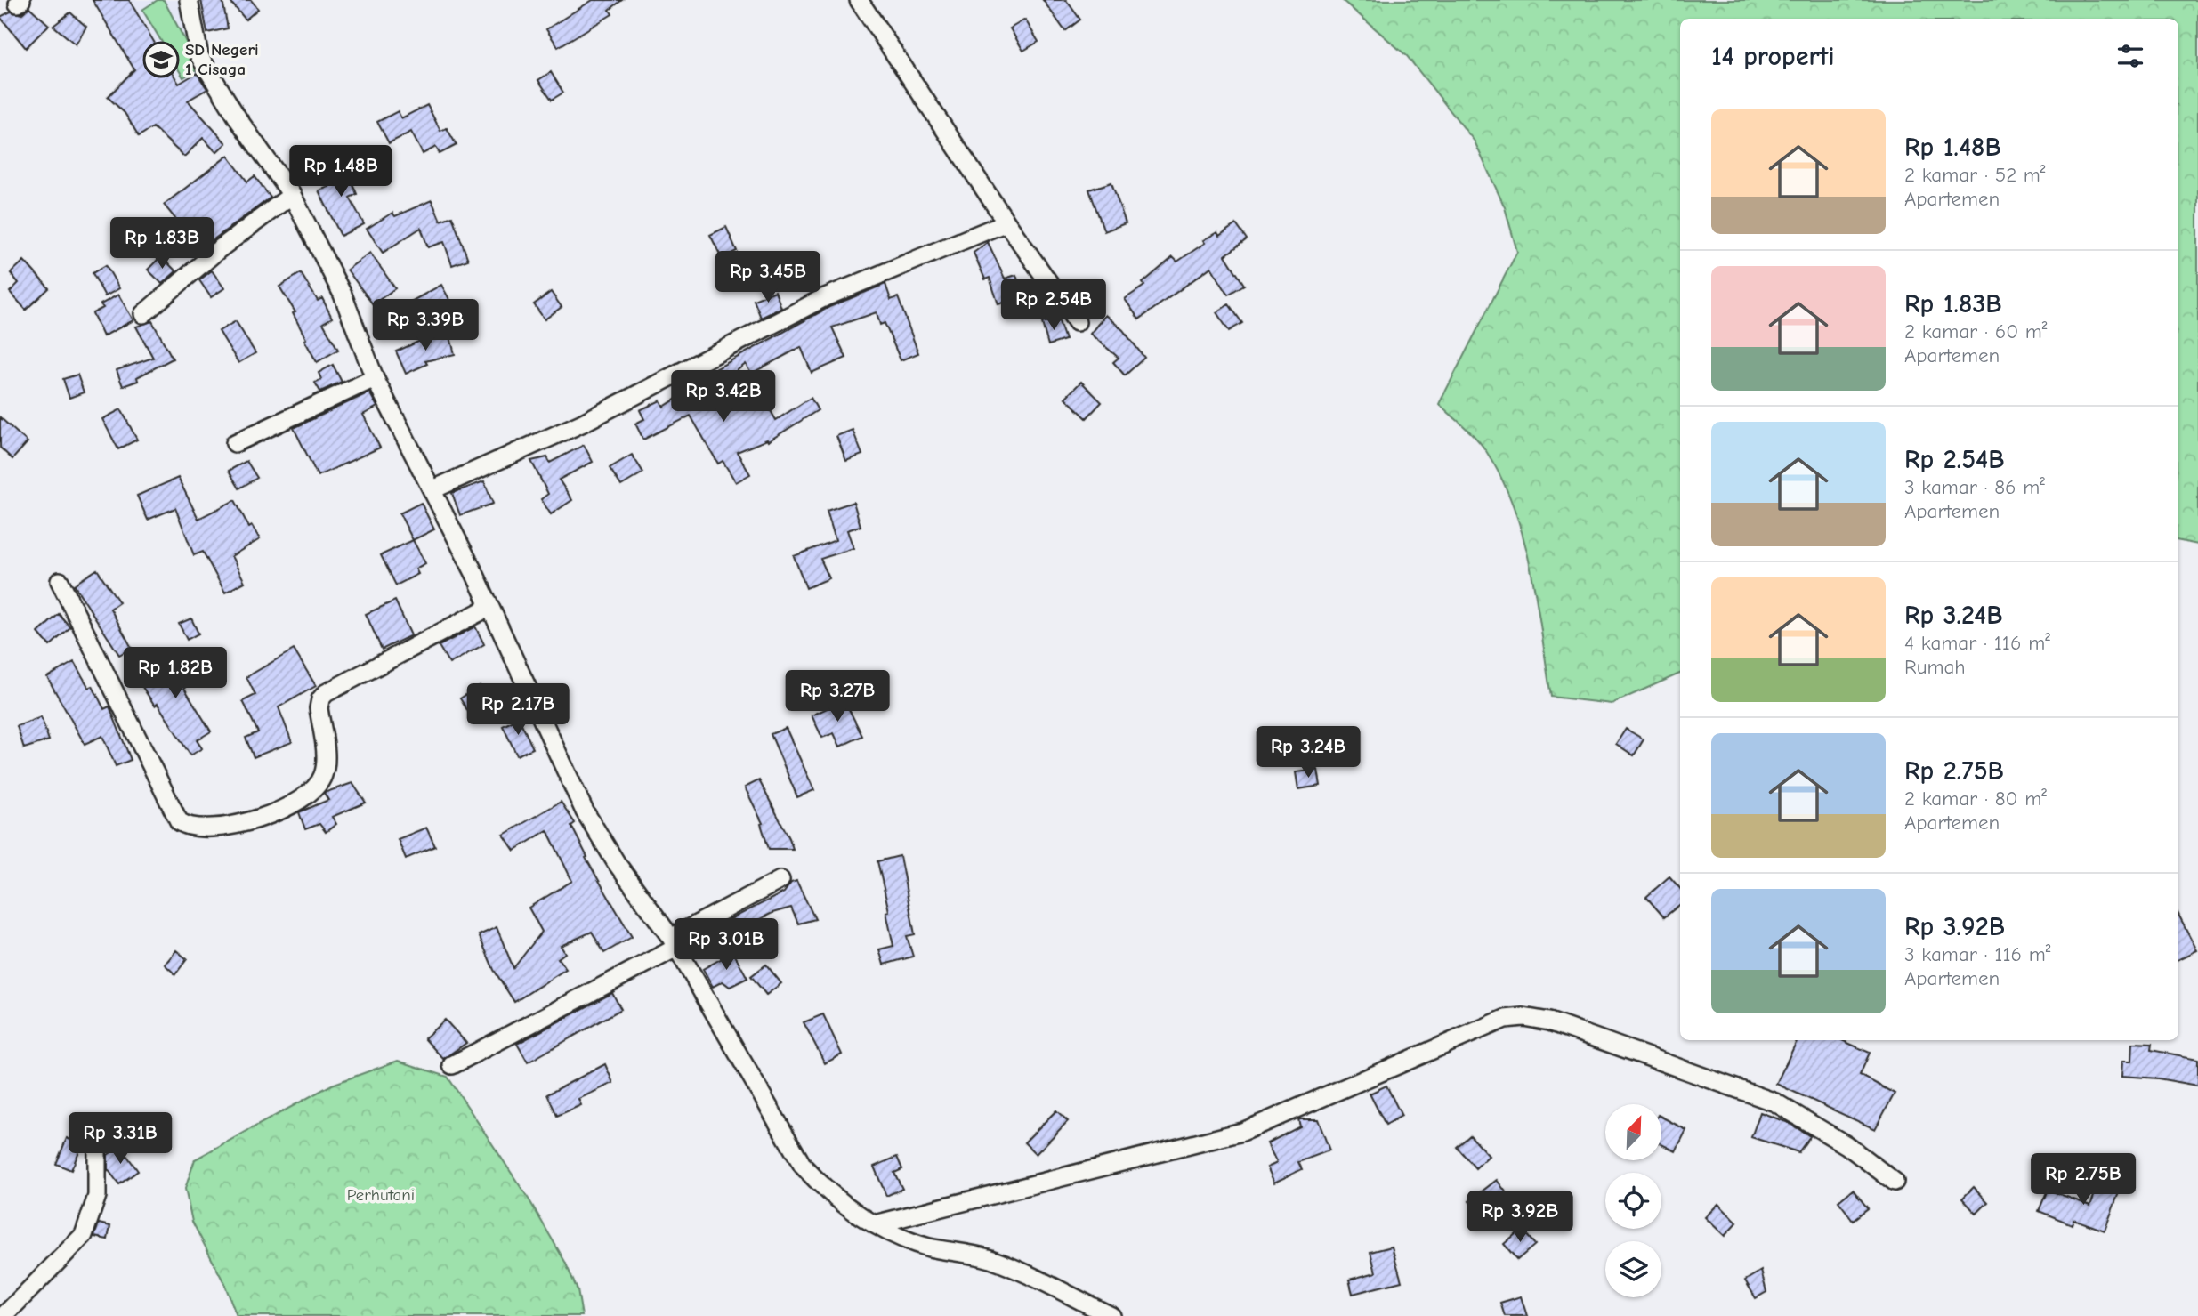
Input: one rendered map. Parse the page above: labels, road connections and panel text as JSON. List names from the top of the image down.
{
  "parks": ["Perhutani"],
  "places": {
    "school or university": ["SD Negeri 1 Cisaga"]
  },
  "north": "top right",
  "page": {
    "heading": "14 properti",
    "list": [
      {
        "name": "Rp 1.48B",
        "note": "2 kamar · 52 m² · Apartemen"
      },
      {
        "name": "Rp 1.83B",
        "note": "2 kamar · 60 m² · Apartemen"
      },
      {
        "name": "Rp 2.54B",
        "note": "3 kamar · 86 m² · Apartemen"
      },
      {
        "name": "Rp 3.24B",
        "note": "4 kamar · 116 m² · Rumah"
      },
      {
        "name": "Rp 2.75B",
        "note": "2 kamar · 80 m² · Apartemen"
      },
      {
        "name": "Rp 3.92B",
        "note": "3 kamar · 116 m² · Apartemen"
      }
    ],
    "price": [
      "Rp 1.48B",
      "Rp 1.83B",
      "Rp 3.45B",
      "Rp 2.54B",
      "Rp 3.39B",
      "Rp 3.42B",
      "Rp 1.82B",
      "Rp 3.27B",
      "Rp 2.17B",
      "Rp 3.24B",
      "Rp 3.01B",
      "Rp 3.31B",
      "Rp 2.75B",
      "Rp 3.92B"
    ]
  }
}
